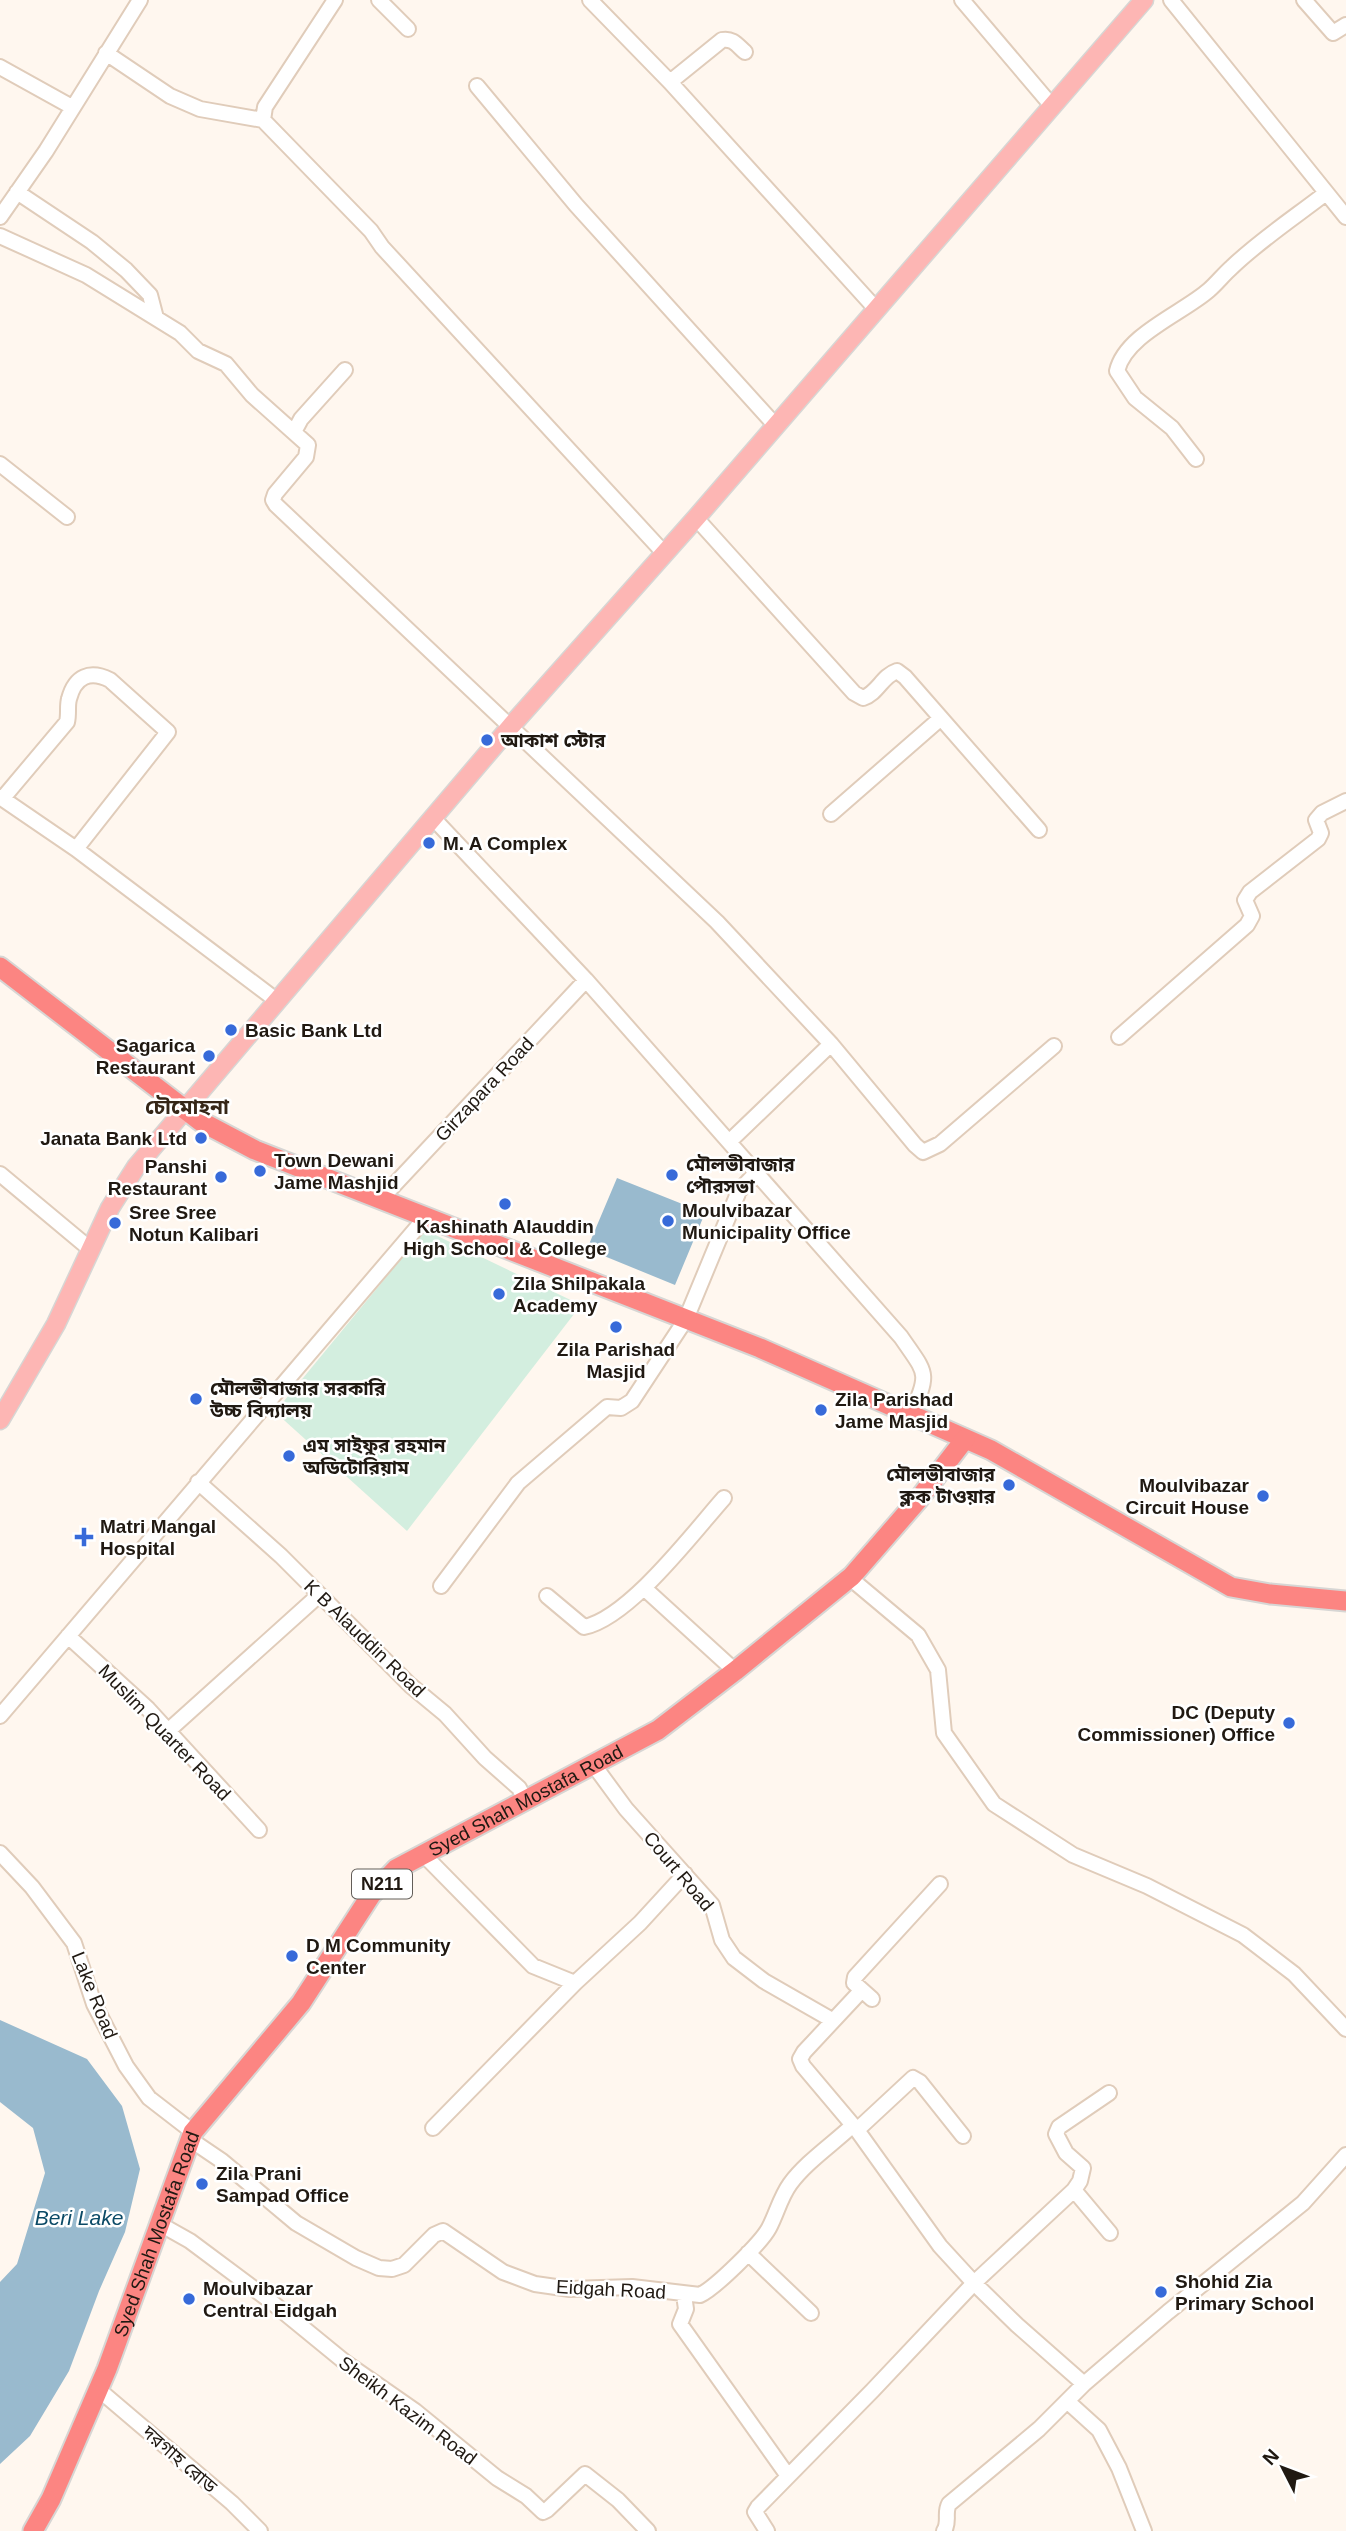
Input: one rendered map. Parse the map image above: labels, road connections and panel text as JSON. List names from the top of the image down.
{
  "streets": {
    "highway": ["Syed Shah Mostafa Road", "N211"],
    "street": [
      "Girzapara Road",
      "K B Alauddin Road",
      "Muslim Quarter Road",
      "Court Road",
      "Lake Road",
      "Eidgah Road",
      "Sheikh Kazim Road",
      "দরগাহ রোড"
    ]
  },
  "crossings": [
    ["K B Alauddin Road", "Syed Shah Mostafa Road"],
    ["Syed Shah Mostafa Road", "Court Road"],
    ["Syed Shah Mostafa Road", "Lake Road"],
    ["Syed Shah Mostafa Road", "Eidgah Road"],
    ["Syed Shah Mostafa Road", "Sheikh Kazim Road"],
    ["Syed Shah Mostafa Road", "দরগাহ রোড"],
    ["Lake Road", "Eidgah Road"]
  ],
  "districts": ["চৌমোহনা"],
  "water": ["Beri Lake"],
  "places": {
    "other": [
      "আকাশ স্টোর",
      "M. A Complex",
      "Basic Bank Ltd",
      "Sagarica Restaurant",
      "Janata Bank Ltd",
      "Town Dewani Jame Mashjid",
      "মৌলভীবাজার পৌরসভা",
      "Panshi Restaurant",
      "Kashinath Alauddin High School & College",
      "Moulvibazar Municipality Office",
      "Sree Sree Notun Kalibari",
      "Zila Shilpakala Academy",
      "Zila Parishad Masjid",
      "মৌলভীবাজার সরকারি উচ্চ বিদ্যালয়",
      "Zila Parishad Jame Masjid",
      "এম সাইফুর রহমান অডিটোরিয়াম",
      "মৌলভীবাজার ক্লক টাওয়ার",
      "Moulvibazar Circuit House",
      "DC (Deputy Commissioner) Office",
      "D M Community Center",
      "Zila Prani Sampad Office",
      "Shohid Zia Primary School",
      "Moulvibazar Central Eidgah"
    ],
    "health": ["Matri Mangal Hospital"]
  },
  "north": "top left"
}
